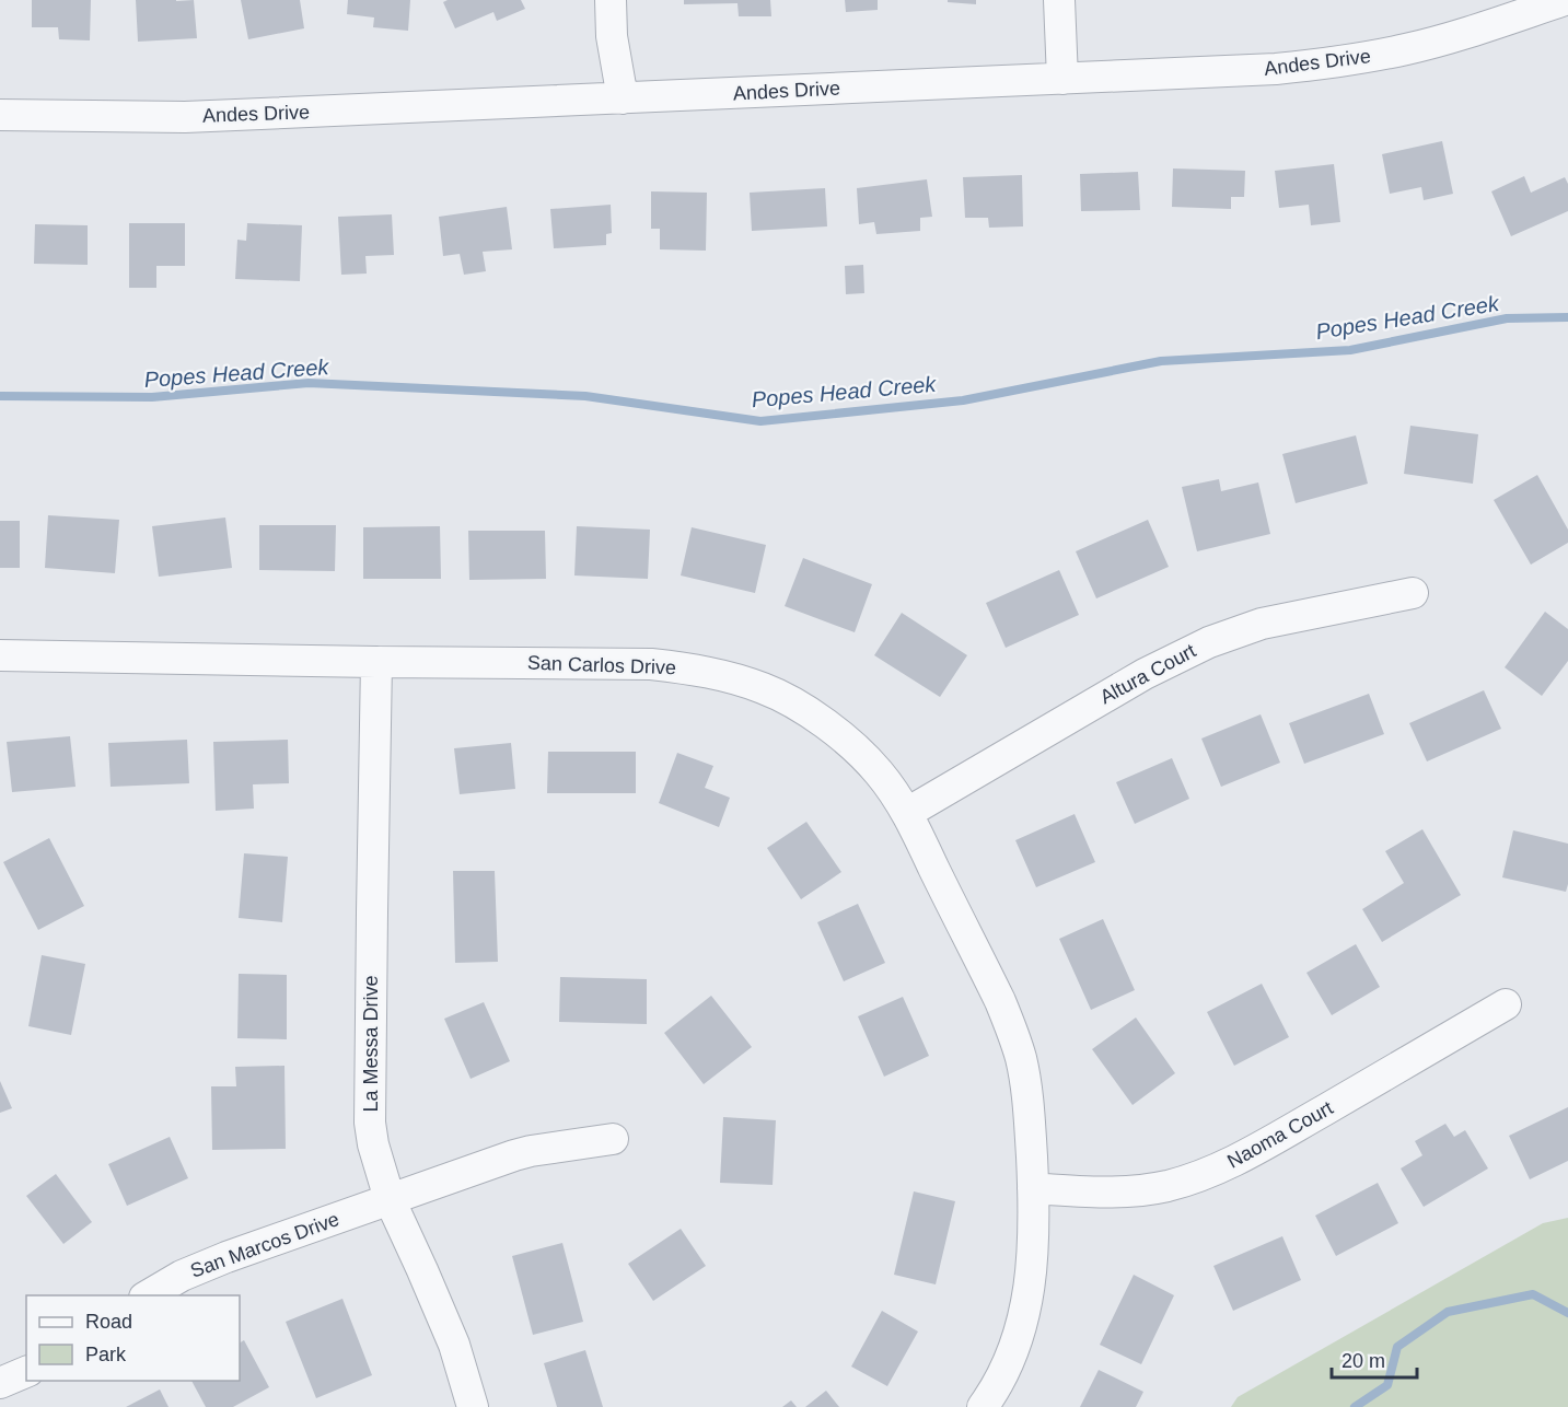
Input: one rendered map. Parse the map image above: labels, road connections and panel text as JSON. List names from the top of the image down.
{
  "streets": {
    "street": [
      "Andes Drive",
      "San Carlos Drive",
      "Altura Court",
      "La Messa Drive",
      "Naoma Court",
      "San Marcos Drive"
    ]
  },
  "crossings": [
    ["San Carlos Drive", "Altura Court"],
    ["San Carlos Drive", "La Messa Drive"],
    ["San Carlos Drive", "Naoma Court"],
    ["La Messa Drive", "San Marcos Drive"]
  ],
  "water": ["Popes Head Creek"],
  "legend": ["Road", "Park"],
  "scale_bar": "20 m"
}
